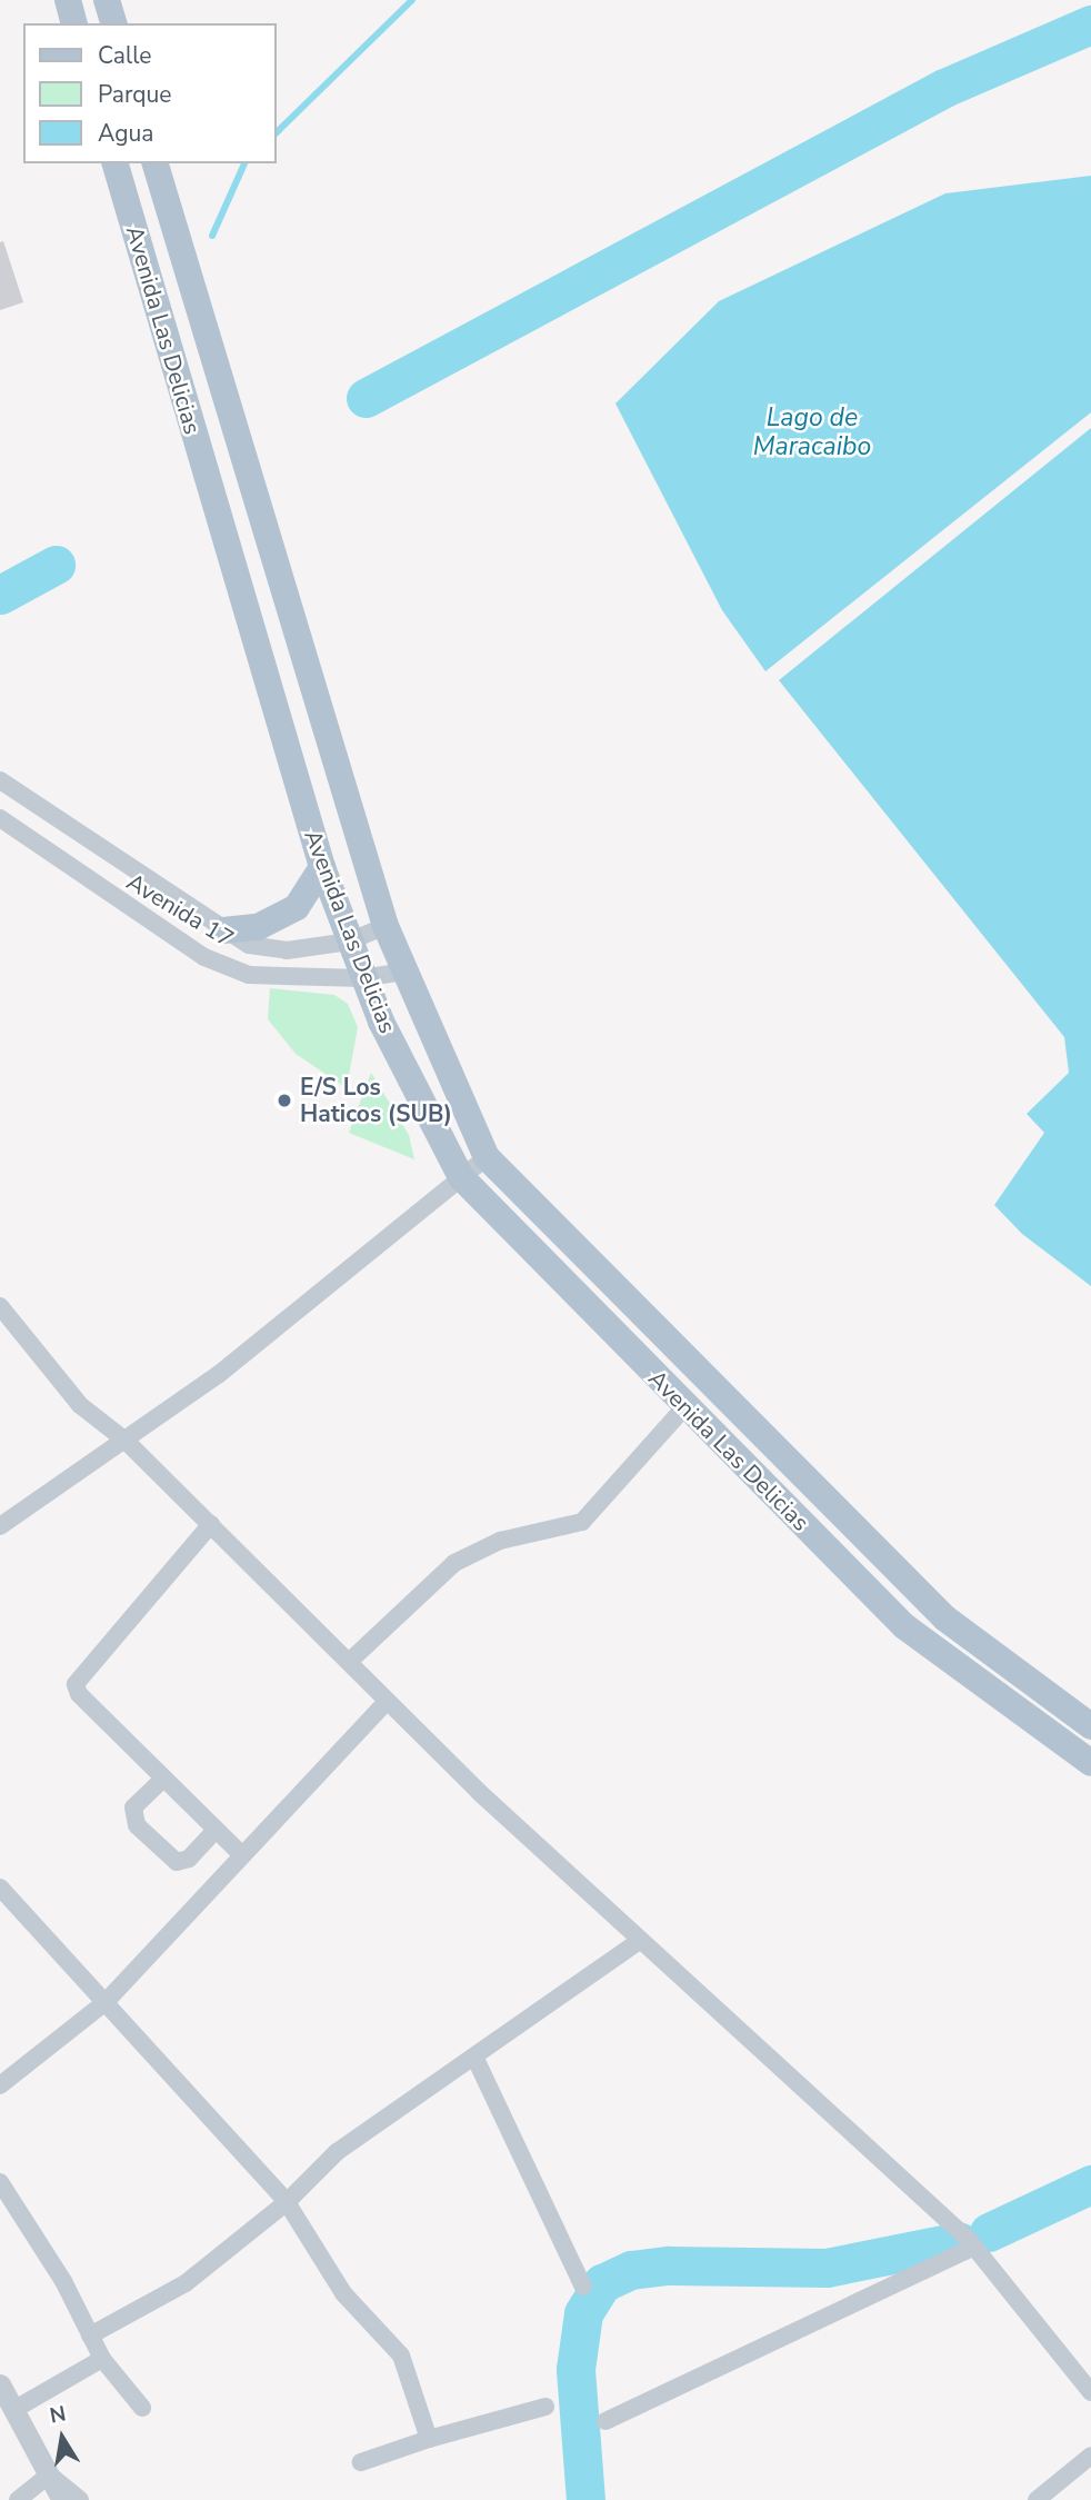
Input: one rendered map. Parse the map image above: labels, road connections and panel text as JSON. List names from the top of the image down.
{
  "streets": {
    "main road": ["Avenida Las Delicias"],
    "street": ["Avenida 17"]
  },
  "crossings": [
    ["Avenida Las Delicias", "Avenida 17"]
  ],
  "water": ["Lago de Maracaibo"],
  "places": ["E/S Los Haticos (SUB)"],
  "legend": ["Calle", "Parque", "Agua"],
  "north": "top"
}
